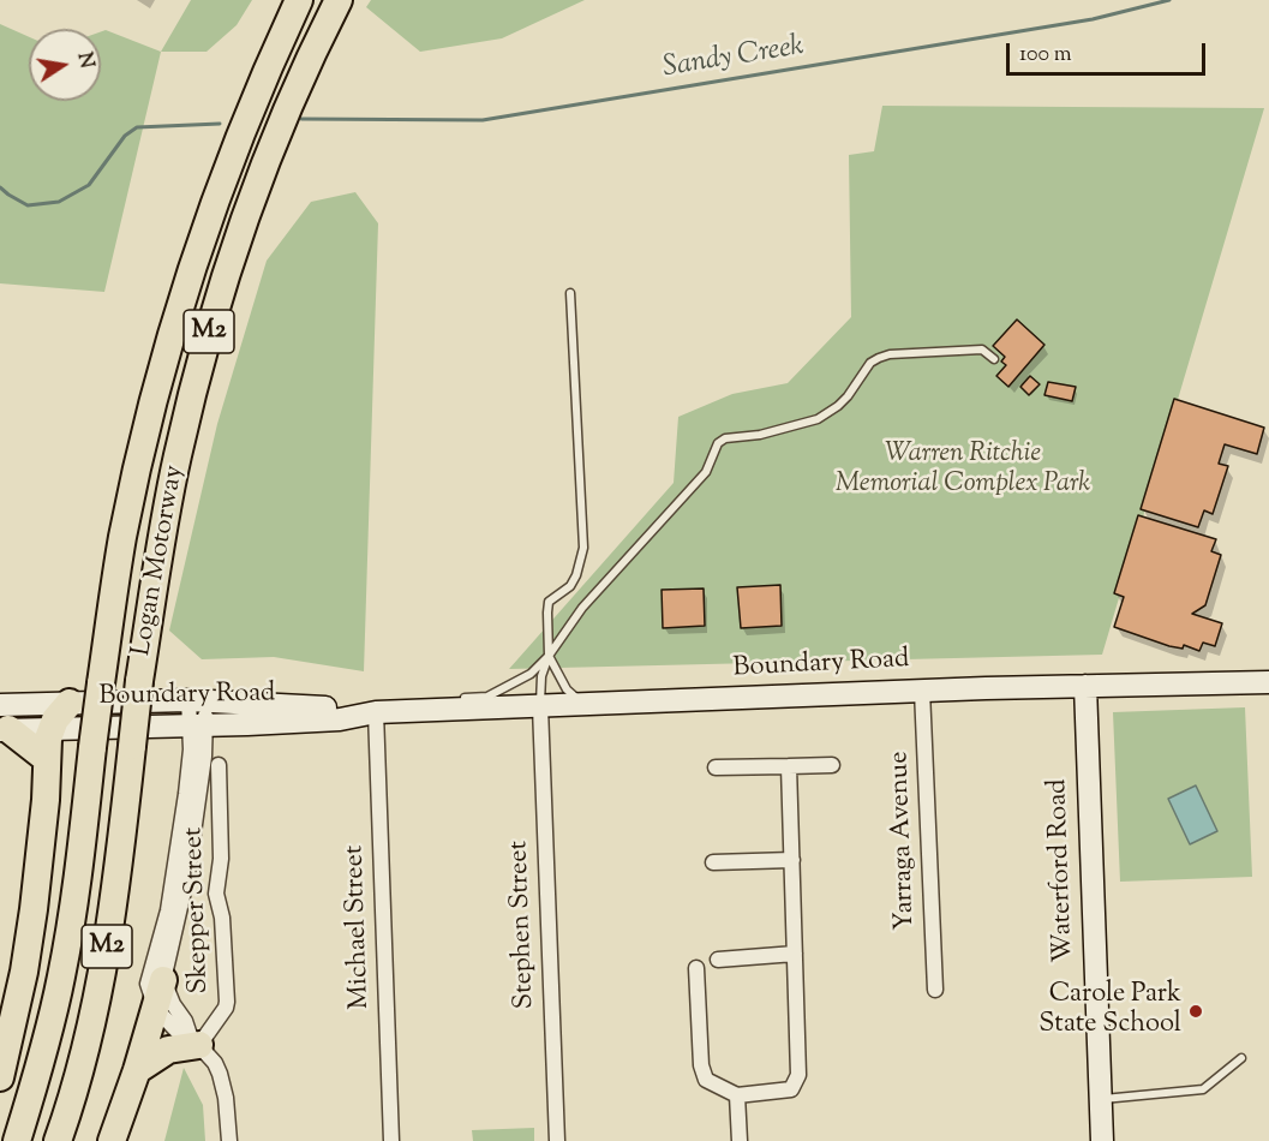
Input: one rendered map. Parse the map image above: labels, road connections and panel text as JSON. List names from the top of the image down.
{
  "streets": {
    "highway": ["M2", "Logan Motorway"],
    "main road": ["Boundary Road", "Waterford Road"],
    "street": [
      "Yarraga Avenue",
      "Skepper Street",
      "Stephen Street",
      "Michael Street"
    ]
  },
  "crossings": [
    ["Boundary Road", "Yarraga Avenue"],
    ["Boundary Road", "Waterford Road"],
    ["Boundary Road", "Stephen Street"],
    ["Boundary Road", "Michael Street"]
  ],
  "water": ["Sandy Creek"],
  "parks": ["Warren Ritchie Memorial Complex Park"],
  "places": ["Carole Park State School"],
  "scale_bar": "100 m",
  "north": "right"
}
